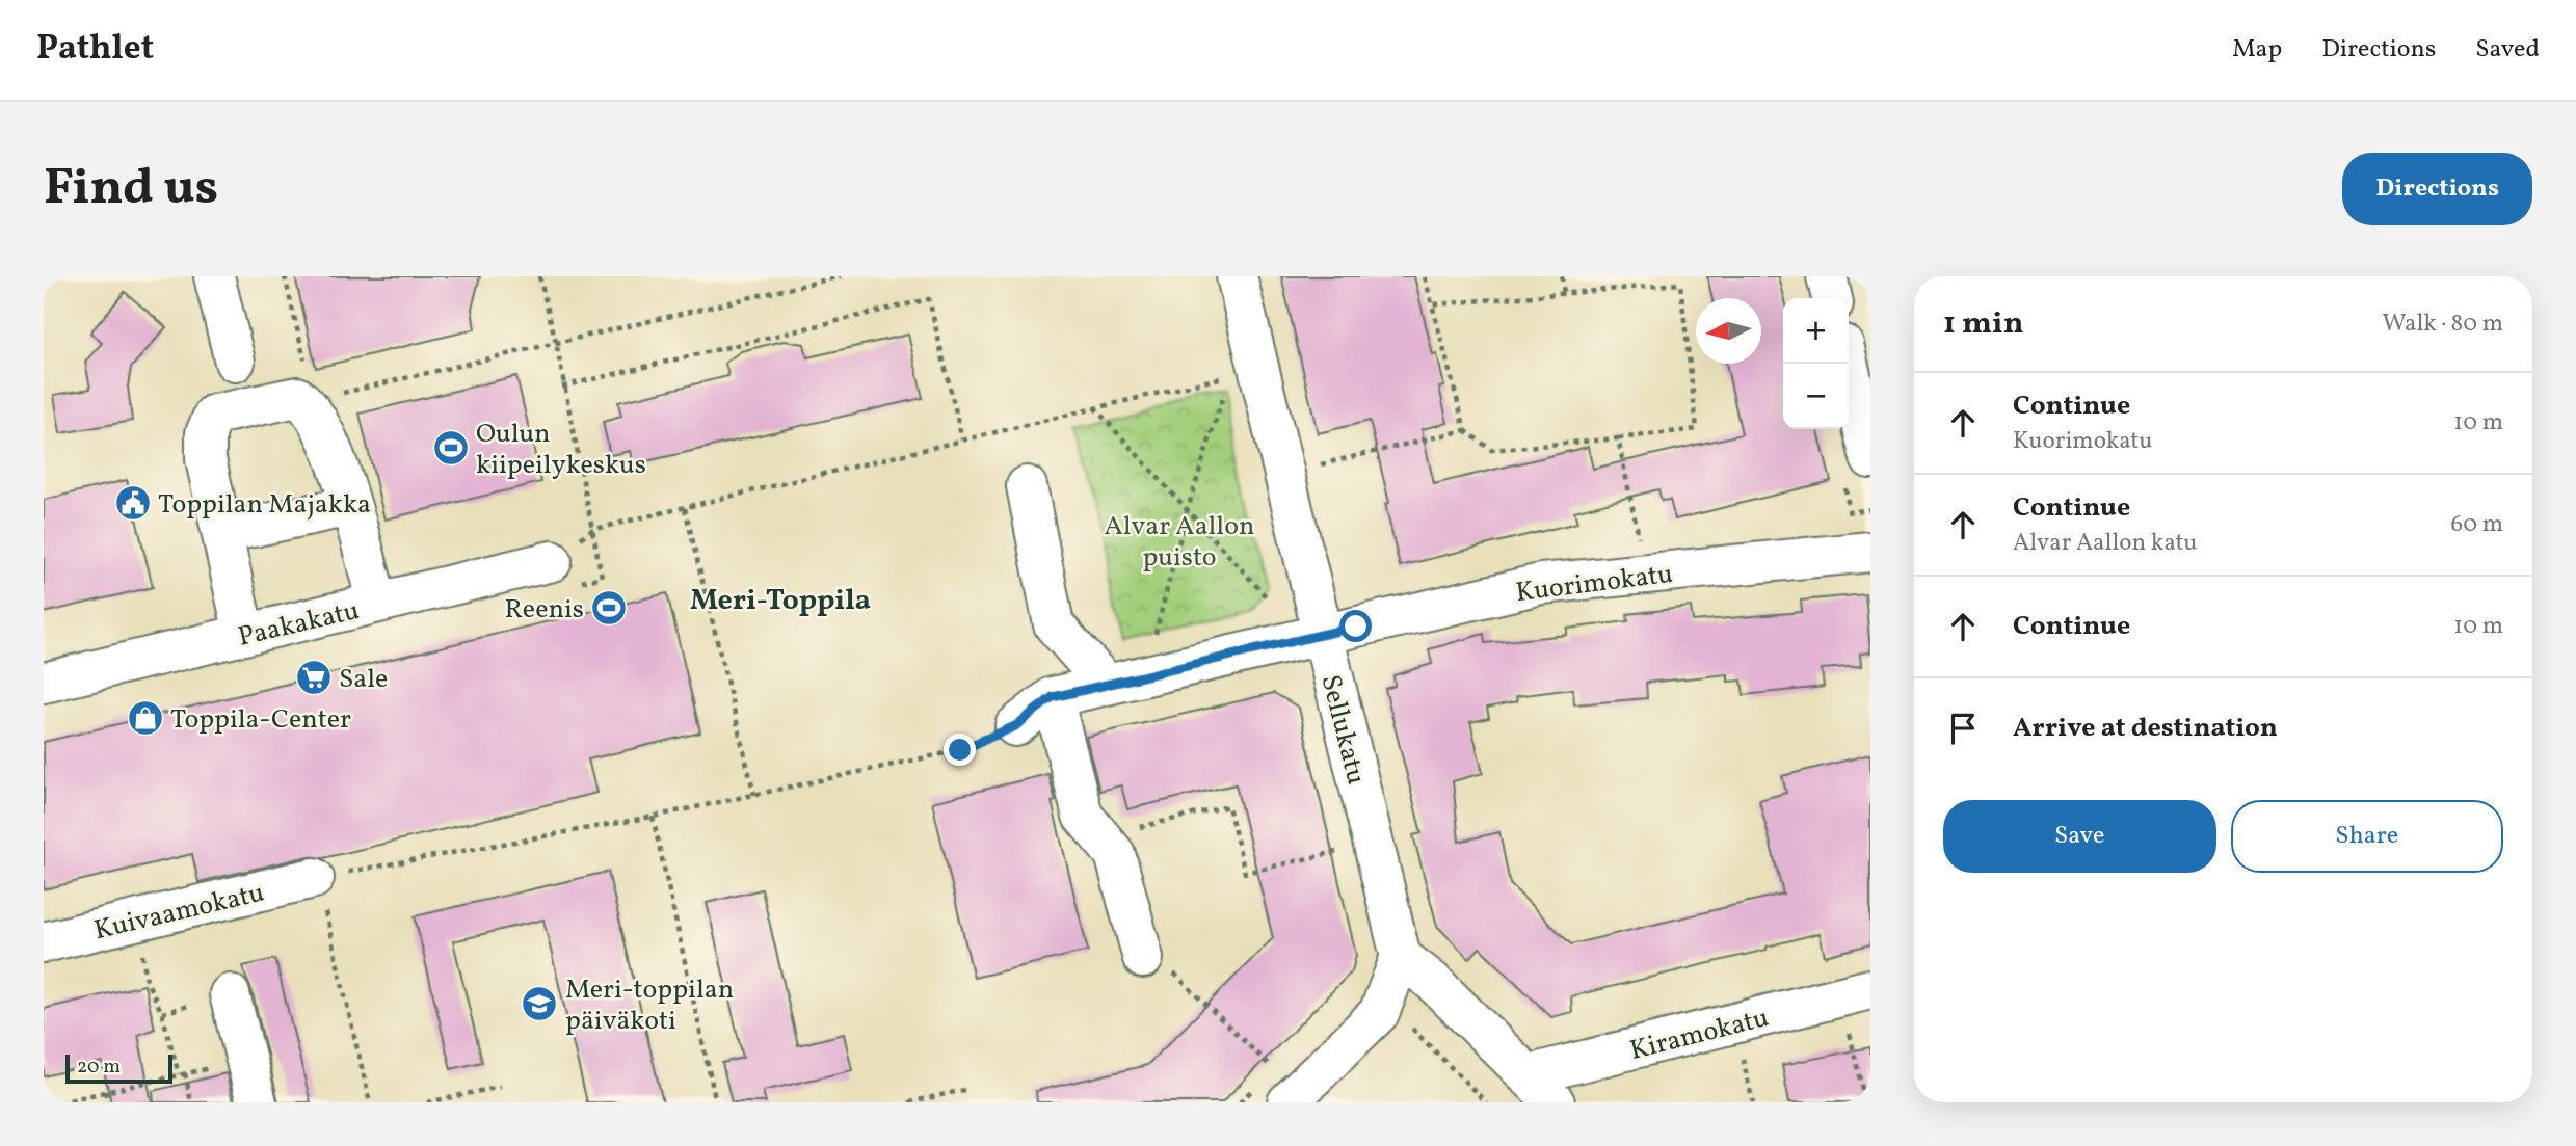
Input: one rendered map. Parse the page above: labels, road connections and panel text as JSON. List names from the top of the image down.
{
  "streets": {
    "street": [
      "Kuorimokatu",
      "Paakakatu",
      "Sellukatu",
      "Kuivaamokatu",
      "Kiramokatu"
    ]
  },
  "crossings": [
    ["Kuorimokatu", "Sellukatu"]
  ],
  "districts": ["Meri-Toppila"],
  "parks": ["Alvar Aallon puisto"],
  "places": {
    "sports": ["Oulun kiipeilykeskus", "Reenis"],
    "public building": ["Toppilan Majakka"],
    "supermarket": ["Sale"],
    "shop": ["Toppila-Center"],
    "school or university": ["Meri-toppilan päiväkoti"]
  },
  "scale_bar": "20 m",
  "north": "left",
  "page": {
    "header": "Pathlet",
    "nav": ["Map", "Directions", "Saved"],
    "buttons": [
      "Directions",
      ["Save", "Share"]
    ],
    "title": "Find us",
    "heading": ["1 min", "Walk · 80 m"],
    "map_buttons": ["+", "−"],
    "list": [
      ["Continue", "Kuorimokatu", "10 m"],
      ["Continue", "Alvar Aallon katu", "60 m"],
      ["Continue", "10 m"],
      "Arrive at destination"
    ],
    "scale": "20 m"
  }
}
